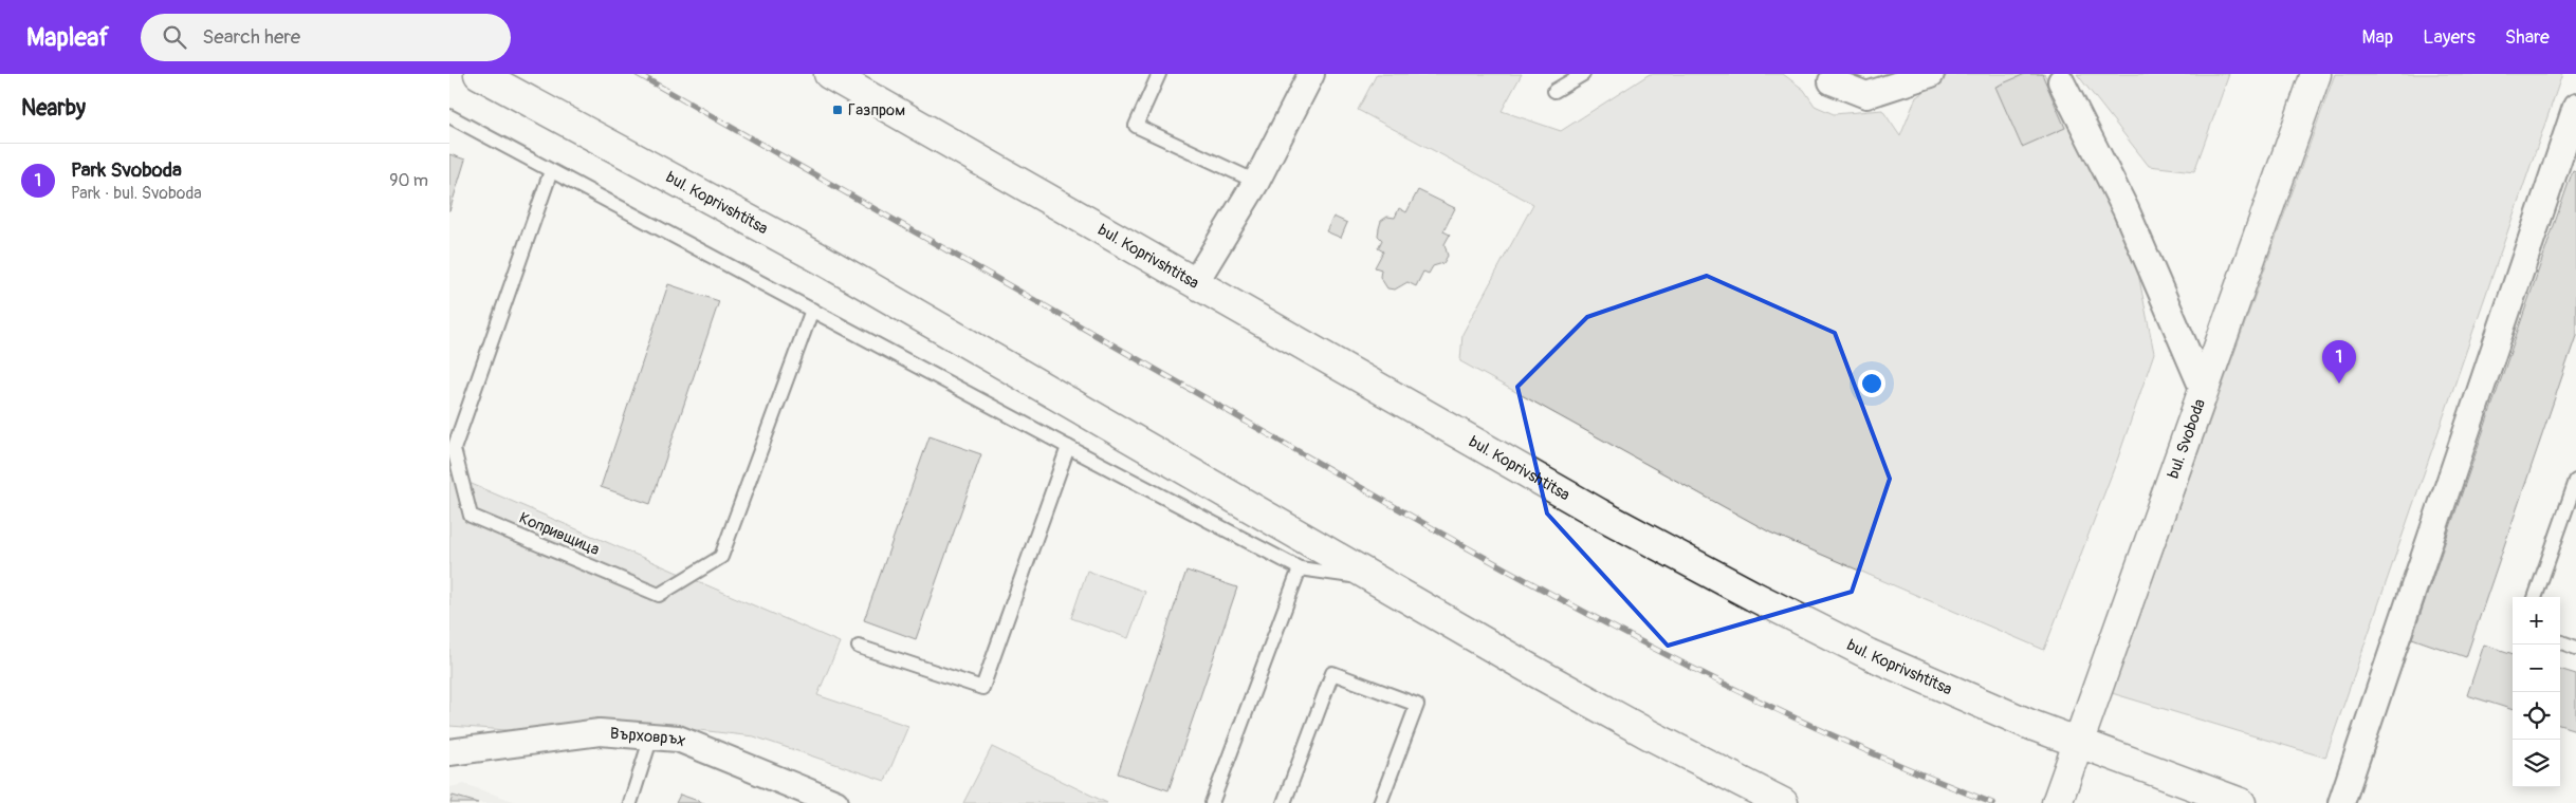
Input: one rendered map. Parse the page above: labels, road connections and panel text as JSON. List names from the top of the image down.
{
  "streets": {
    "main road": ["bul. Koprivshtitsa", "bul. Svoboda"],
    "street": ["Върховръх"],
    "lane": ["Копривщица"]
  },
  "crossings": [
    ["bul. Koprivshtitsa", "bul. Svoboda"]
  ],
  "places": {
    "transit": ["Газпром"]
  },
  "page": {
    "header": "Mapleaf",
    "search": "Search here",
    "nav": ["Map", "Layers", "Share"],
    "heading": "Nearby",
    "list": [
      {
        "mark": "1",
        "name": "Park Svoboda",
        "note": "Park · bul. Svoboda",
        "value": "90 m"
      }
    ],
    "pins": "1",
    "map_buttons": ["+", "−"]
  }
}
